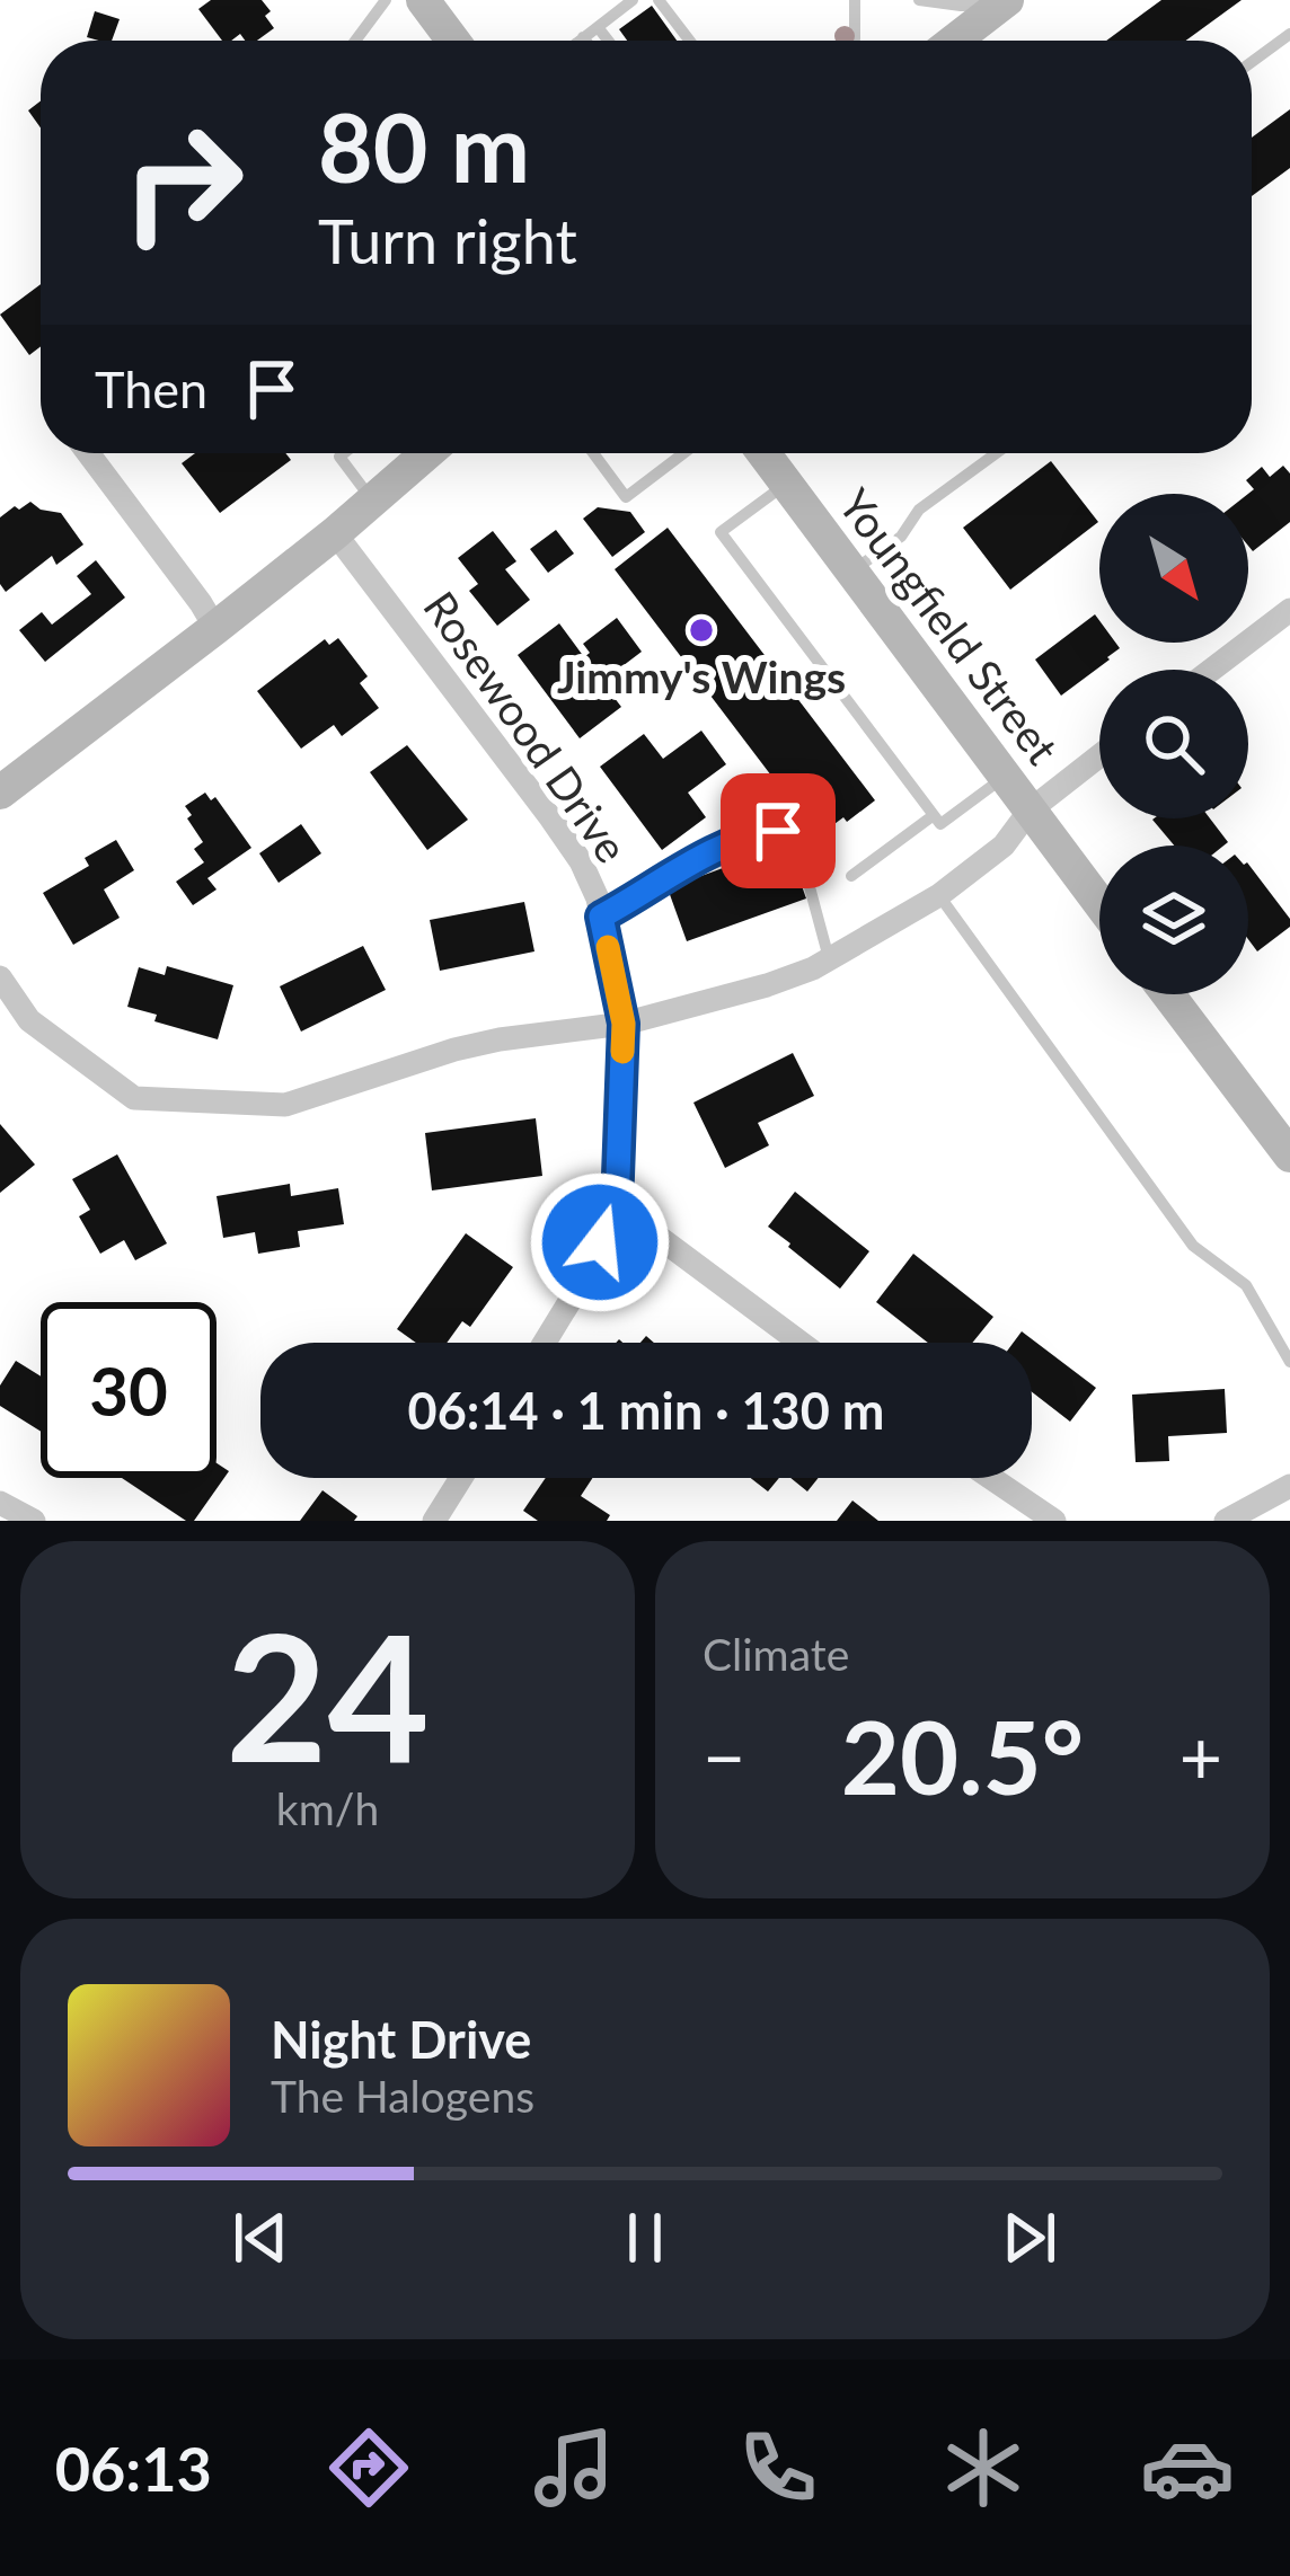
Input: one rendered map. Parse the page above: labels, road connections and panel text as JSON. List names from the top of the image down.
{
  "streets": {
    "street": ["Youngfield Street", "Rosewood Drive"]
  },
  "places": ["Jimmy's Wings"],
  "north": "bottom right",
  "page": {
    "turn": ["80 m", "Turn right"],
    "then": "Then",
    "limit": "30",
    "trip": "06:14 · 1 min · 130 m",
    "tile": [
      ["24", "km/h"],
      "Climate"
    ],
    "heat": ["−", "20.5°", "+"],
    "song": ["Night Drive", "The Halogens"],
    "tabs": "06:13"
  }
}
